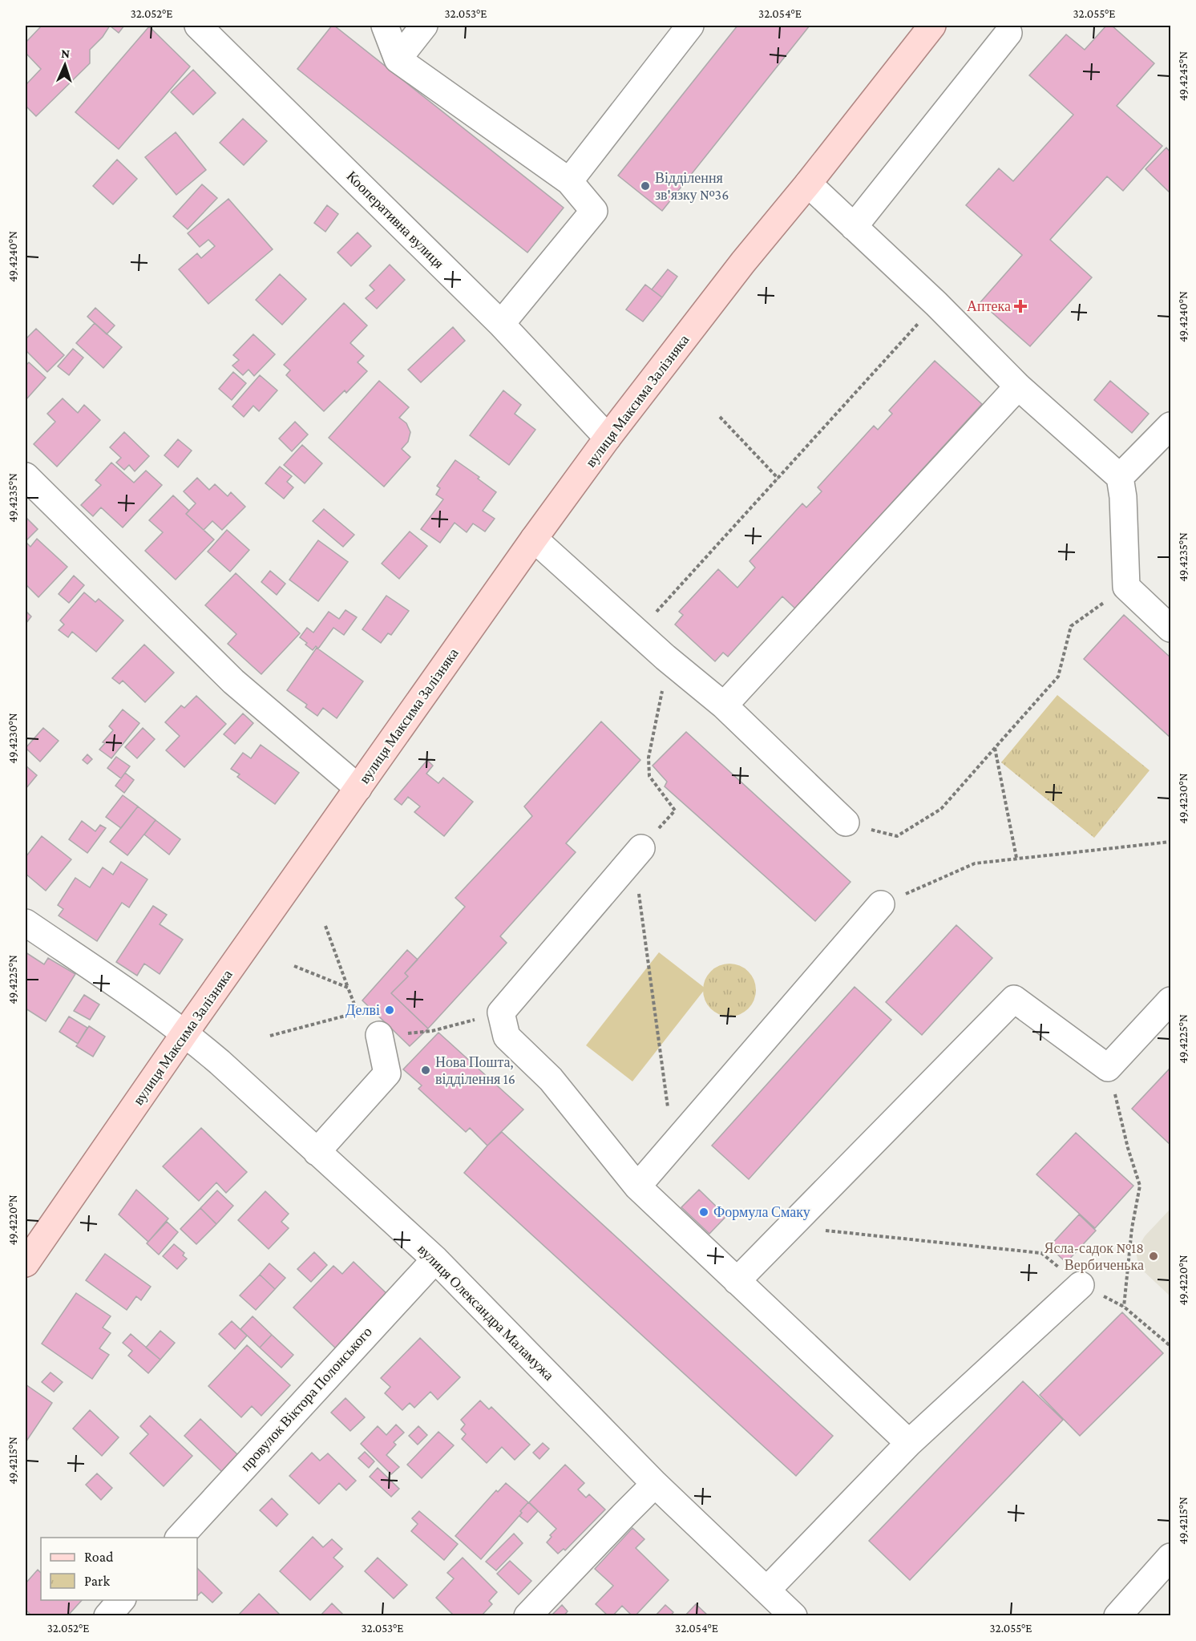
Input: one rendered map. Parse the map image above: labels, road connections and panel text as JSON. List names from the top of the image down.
{
  "streets": {
    "main road": ["вулиця Максима Залізняка"],
    "street": ["Кооперативна вулиця", "вулиця Олександра Маламужа", "провулок Віктора Полонського"]
  },
  "crossings": [
    ["Кооперативна вулиця", "вулиця Максима Залізняка"],
    ["вулиця Максима Залізняка", "вулиця Олександра Маламужа"],
    ["вулиця Олександра Маламужа", "провулок Віктора Полонського"]
  ],
  "places": {
    "other": [
      "Відділення зв'язку №36",
      "Делві",
      "Нова Пошта, відділення 16",
      "Формула Смаку",
      "Ясла-садок №18 Вербиченька"
    ],
    "health": ["Аптека"]
  },
  "legend": ["Road", "Park"],
  "north": "top",
  "coordinates": [
    "32.052°E",
    "32.053°E",
    "32.054°E",
    "32.055°E",
    "49.4245°N",
    "49.4240°N",
    "49.4235°N",
    "49.4230°N",
    "49.4225°N",
    "49.4220°N",
    "49.4215°N"
  ]
}
